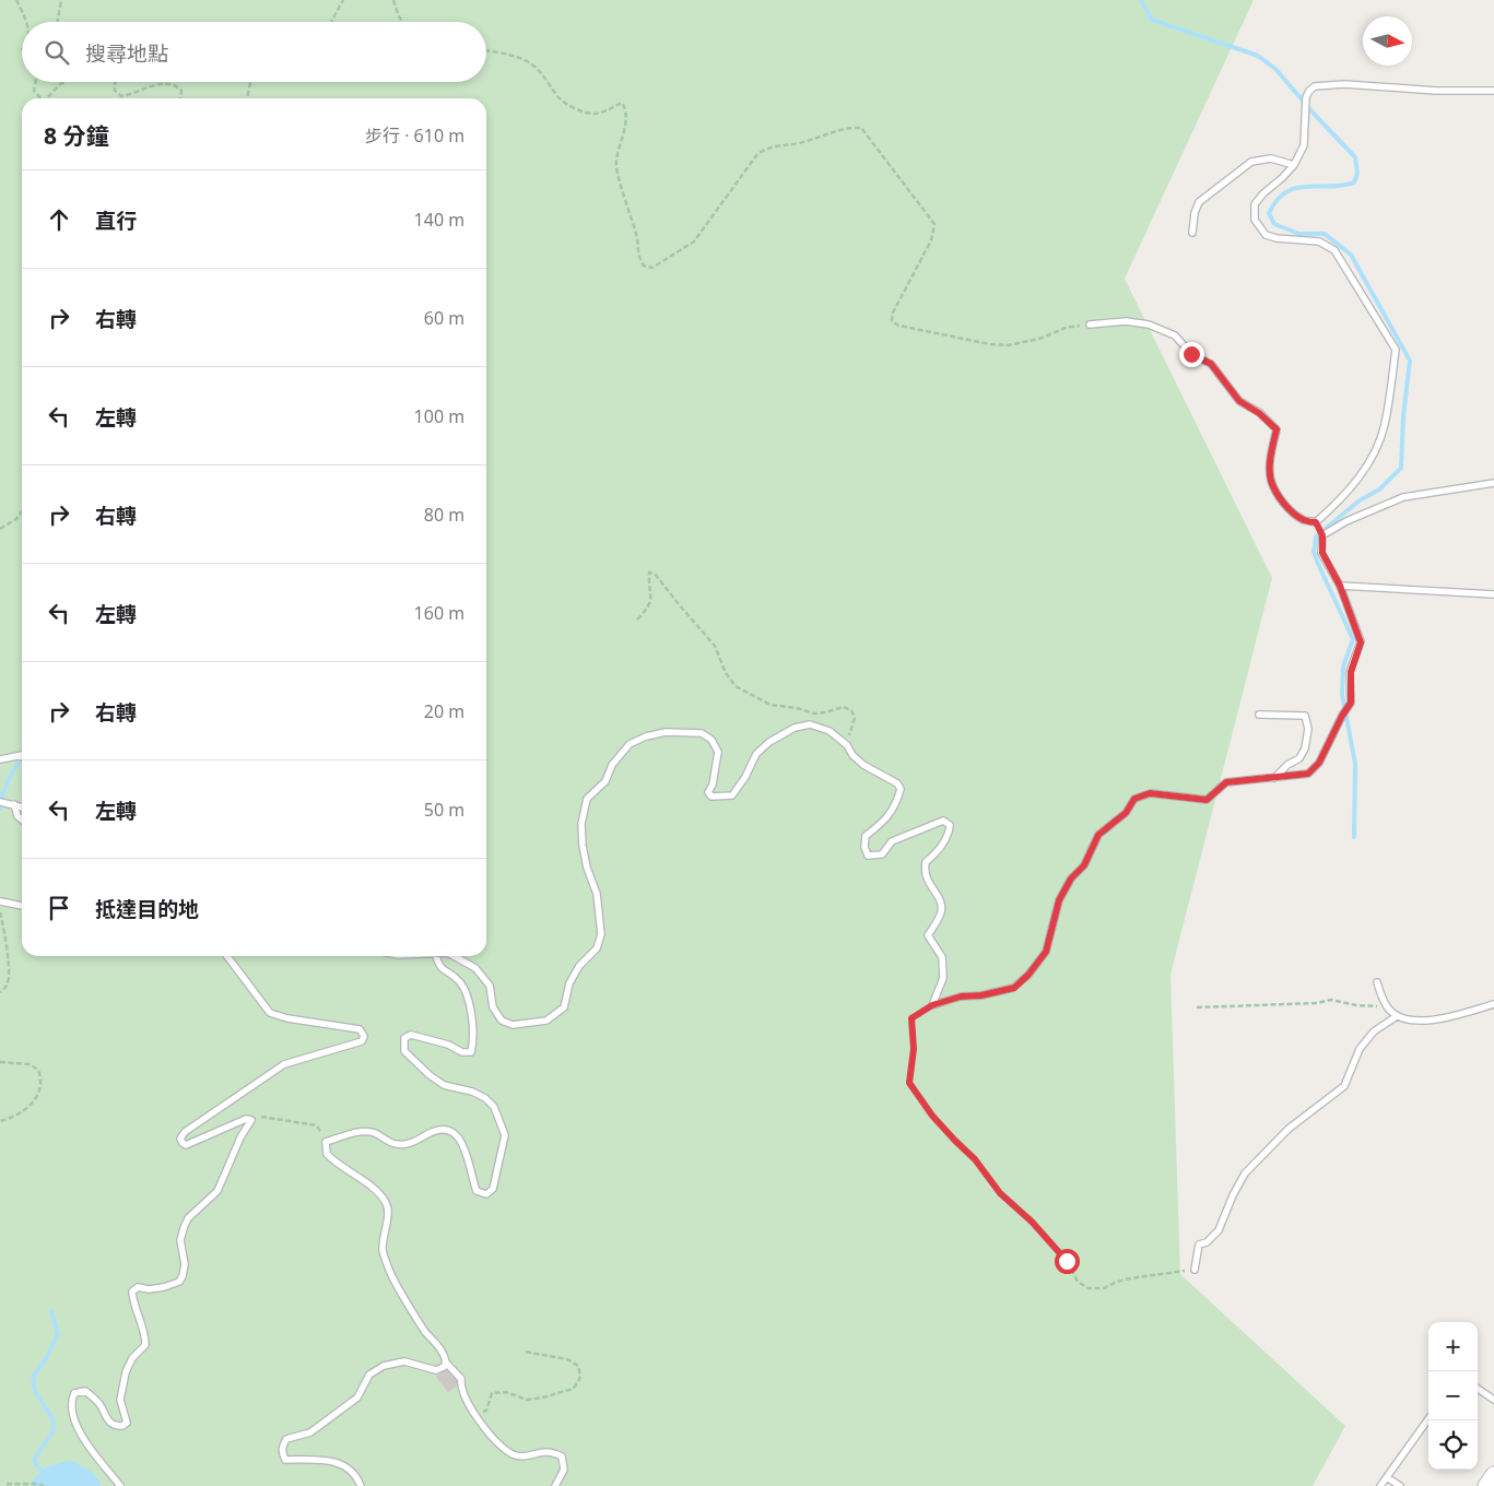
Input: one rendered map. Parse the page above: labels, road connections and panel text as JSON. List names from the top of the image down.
{
  "north": "right",
  "page": {
    "search": "搜尋地點",
    "heading": ["8 分鐘", "步行 · 610 m"],
    "list": [
      ["直行", "140 m"],
      ["右轉", "60 m"],
      ["左轉", "100 m"],
      ["右轉", "80 m"],
      ["左轉", "160 m"],
      ["右轉", "20 m"],
      ["左轉", "50 m"],
      "抵達目的地"
    ],
    "map_buttons": ["+", "−"]
  }
}
